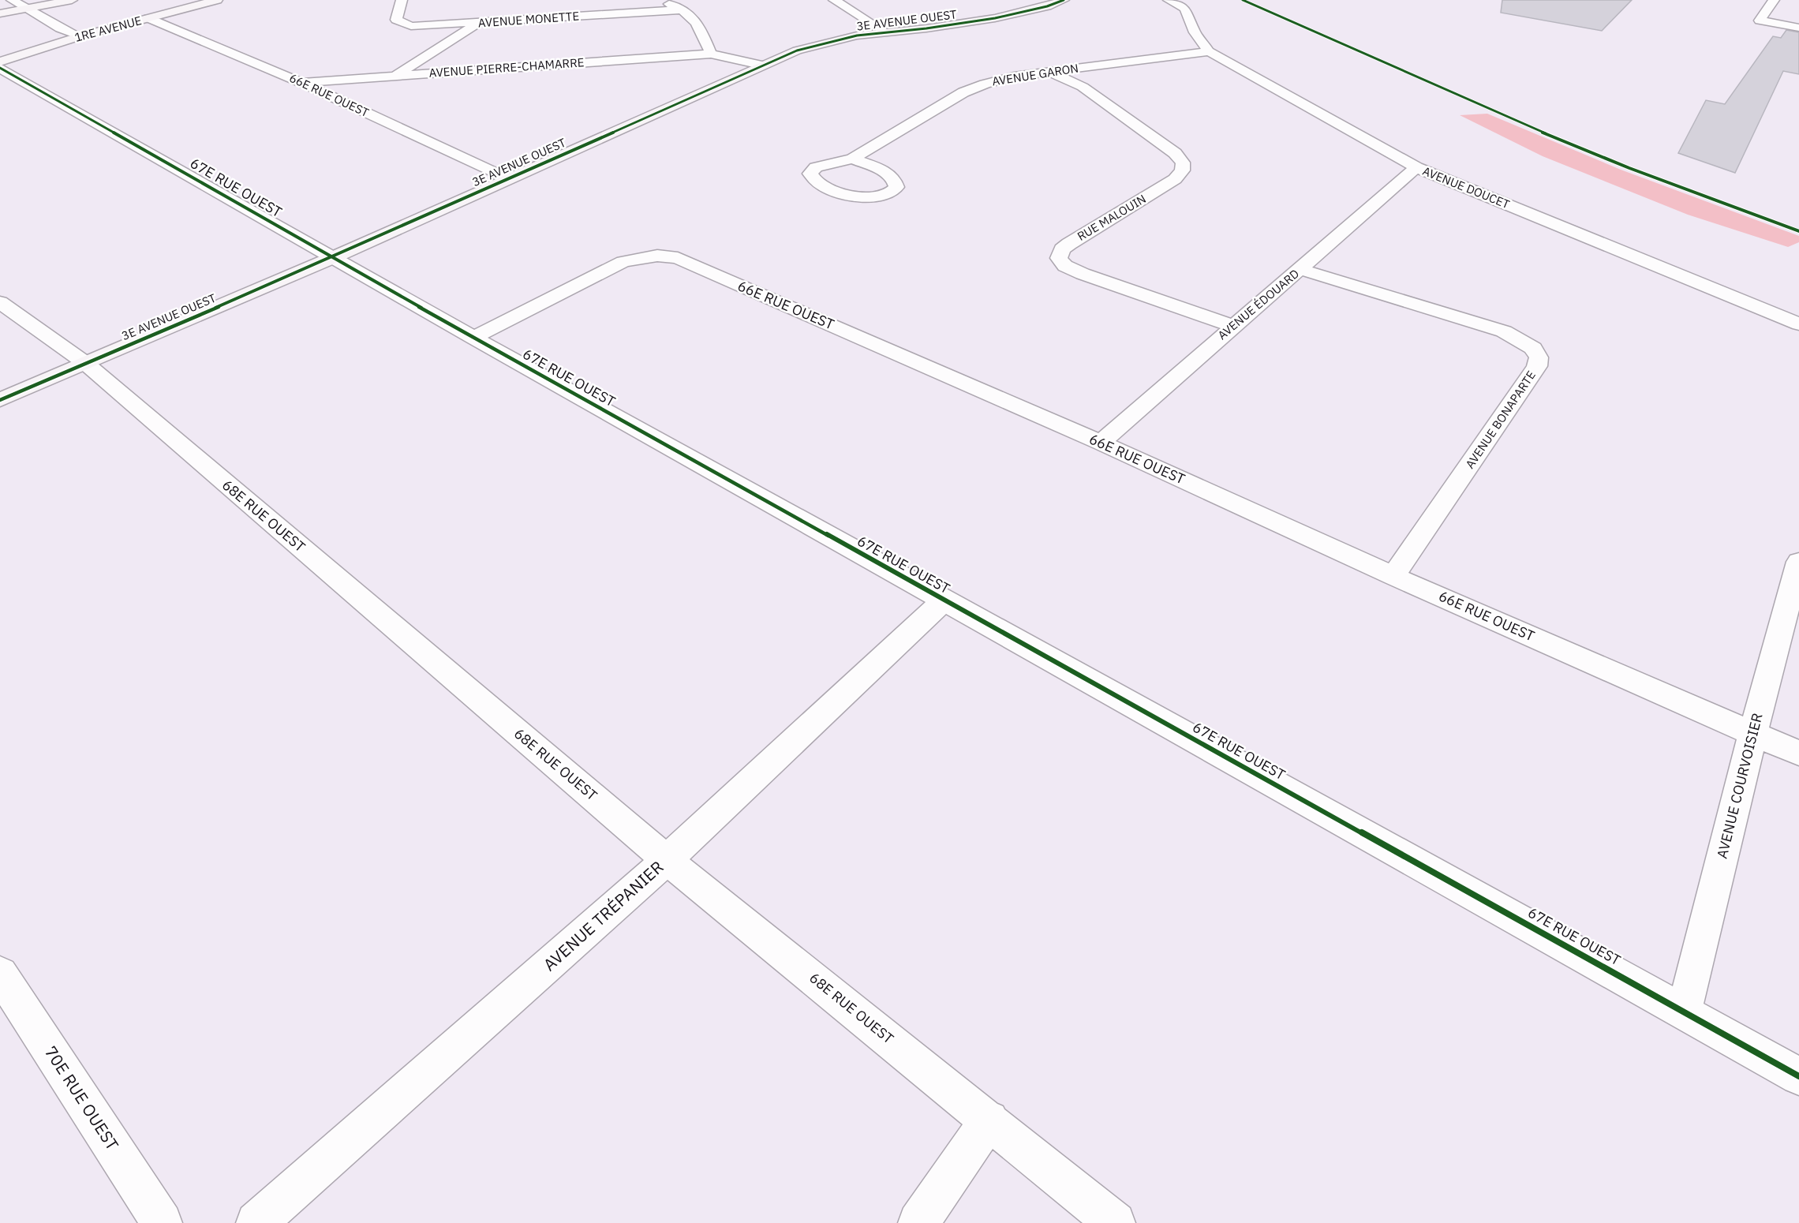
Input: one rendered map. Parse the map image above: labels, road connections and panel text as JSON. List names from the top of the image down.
{
  "streets": {
    "street": [
      "AVENUE MONETTE",
      "3E AVENUE OUEST",
      "1RE AVENUE",
      "AVENUE PIERRE-CHAMARRE",
      "AVENUE GARON",
      "66E RUE OUEST",
      "67E RUE OUEST",
      "AVENUE DOUCET",
      "RUE MALOUIN",
      "AVENUE ÉDOUARD",
      "AVENUE BONAPARTE",
      "68E RUE OUEST",
      "AVENUE COURVOISIER",
      "AVENUE TRÉPANIER",
      "70E RUE OUEST"
    ]
  },
  "crossings": [
    ["3E AVENUE OUEST", "AVENUE PIERRE-CHAMARRE"],
    ["3E AVENUE OUEST", "66E RUE OUEST"],
    ["3E AVENUE OUEST", "67E RUE OUEST"],
    ["3E AVENUE OUEST", "68E RUE OUEST"],
    ["1RE AVENUE", "66E RUE OUEST"],
    ["AVENUE PIERRE-CHAMARRE", "66E RUE OUEST"],
    ["AVENUE GARON", "AVENUE DOUCET"],
    ["AVENUE GARON", "RUE MALOUIN"],
    ["66E RUE OUEST", "67E RUE OUEST"],
    ["66E RUE OUEST", "AVENUE ÉDOUARD"],
    ["66E RUE OUEST", "AVENUE BONAPARTE"],
    ["66E RUE OUEST", "AVENUE COURVOISIER"],
    ["67E RUE OUEST", "AVENUE COURVOISIER"],
    ["67E RUE OUEST", "AVENUE TRÉPANIER"],
    ["AVENUE DOUCET", "AVENUE ÉDOUARD"],
    ["RUE MALOUIN", "AVENUE ÉDOUARD"],
    ["AVENUE ÉDOUARD", "AVENUE BONAPARTE"],
    ["68E RUE OUEST", "AVENUE TRÉPANIER"]
  ]
}
